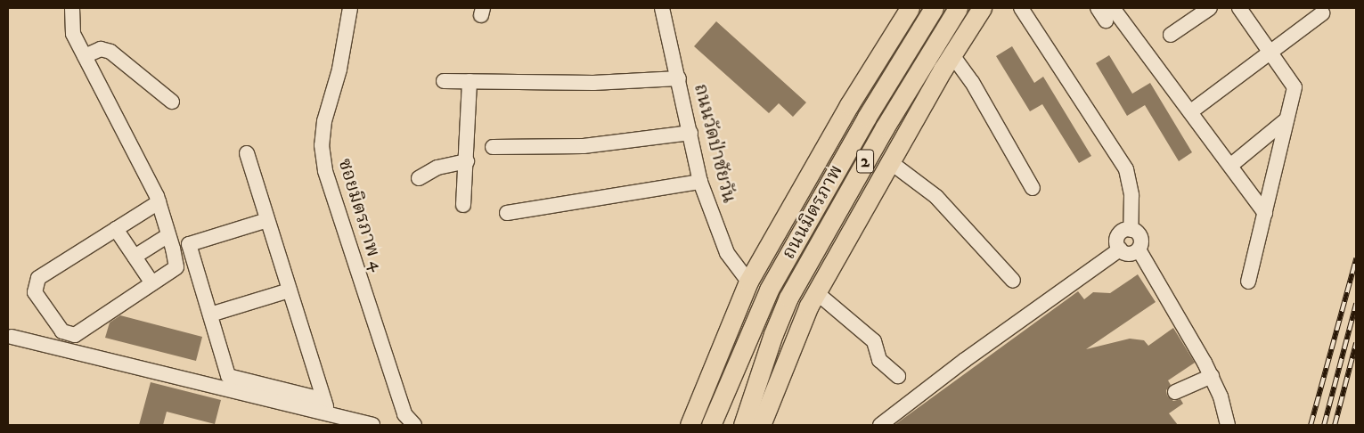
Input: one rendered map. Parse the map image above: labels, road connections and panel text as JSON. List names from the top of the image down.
{
  "streets": {
    "main road": ["2", "ถนนมิตรภาพ"],
    "street": ["ถนนวัดป่าชัยวัน", "ซอยมิตรภาพ 4"]
  },
  "crossings": [
    ["ถนนวัดป่าชัยวัน", "ถนนมิตรภาพ"],
    ["2", "ถนนมิตรภาพ"]
  ]
}
